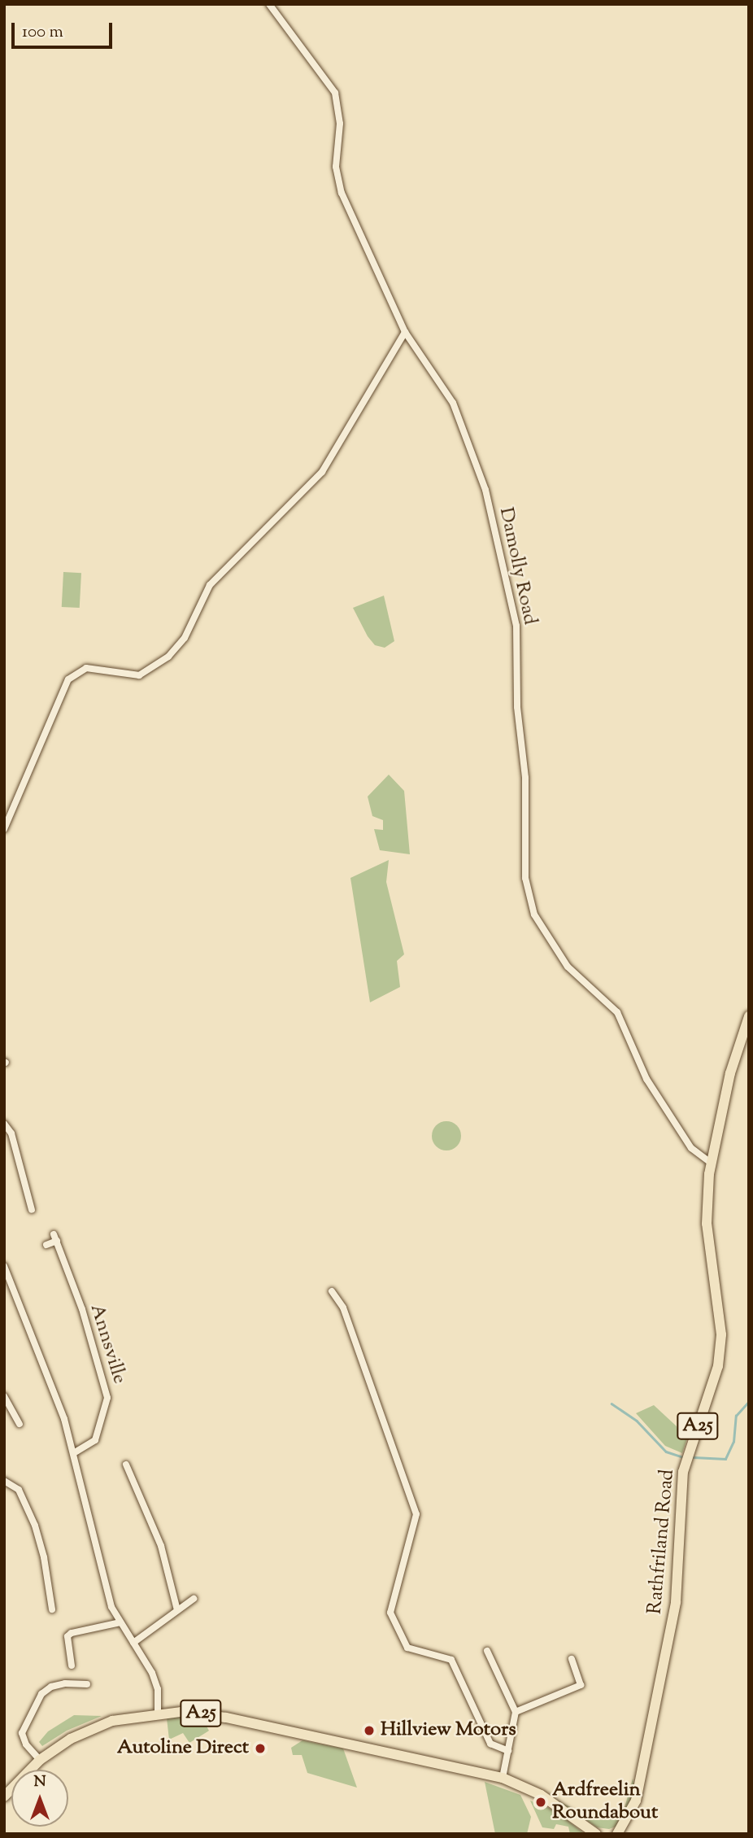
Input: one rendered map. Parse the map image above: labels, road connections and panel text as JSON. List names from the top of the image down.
{
  "streets": {
    "main road": ["A25", "Rathfriland Road"],
    "street": ["Damolly Road", "Annsville"]
  },
  "crossings": [
    ["Damolly Road", "Rathfriland Road"],
    ["A25", "Rathfriland Road"]
  ],
  "places": ["Hillview Motors", "Autoline Direct", "Ardfreelin Roundabout"],
  "scale_bar": "100 m",
  "north": "top"
}
